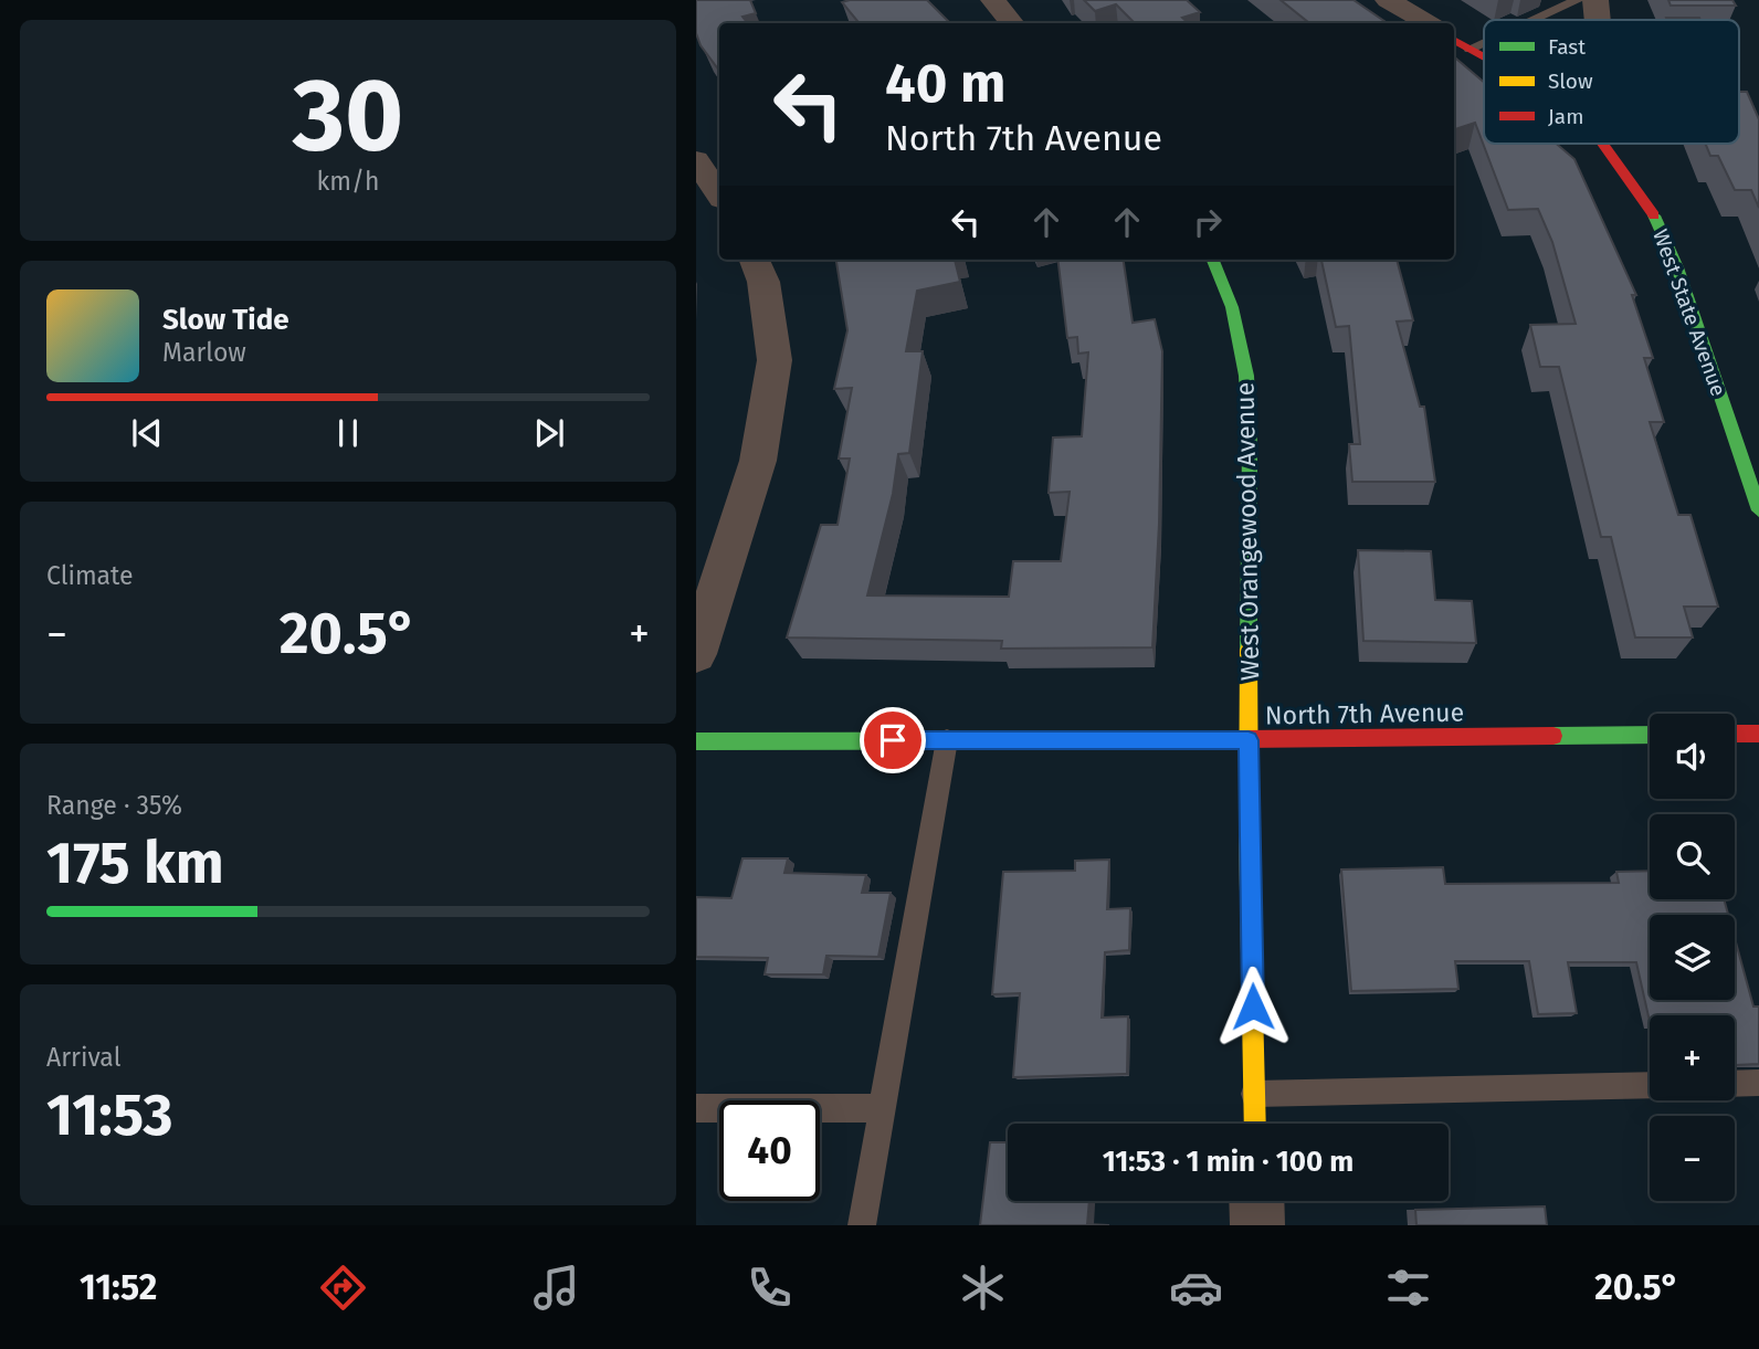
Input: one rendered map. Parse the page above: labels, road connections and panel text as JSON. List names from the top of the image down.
{
  "streets": {
    "street": ["West State Avenue", "West Orangewood Avenue", "North 7th Avenue"]
  },
  "crossings": [
    ["West Orangewood Avenue", "North 7th Avenue"]
  ],
  "legend": ["Fast", "Slow", "Jam"],
  "page": {
    "tile": [
      ["30", "km/h"],
      "Climate",
      ["Range · 35%", "175 km"],
      ["Arrival", "11:53"]
    ],
    "turn": ["40 m", "North 7th Avenue"],
    "song": ["Slow Tide", "Marlow"],
    "heat": ["−", "20.5°", "+"],
    "map_buttons": ["+", "−"],
    "limit": "40",
    "trip": "11:53 · 1 min · 100 m",
    "tabs": ["11:52", "20.5°"]
  }
}
